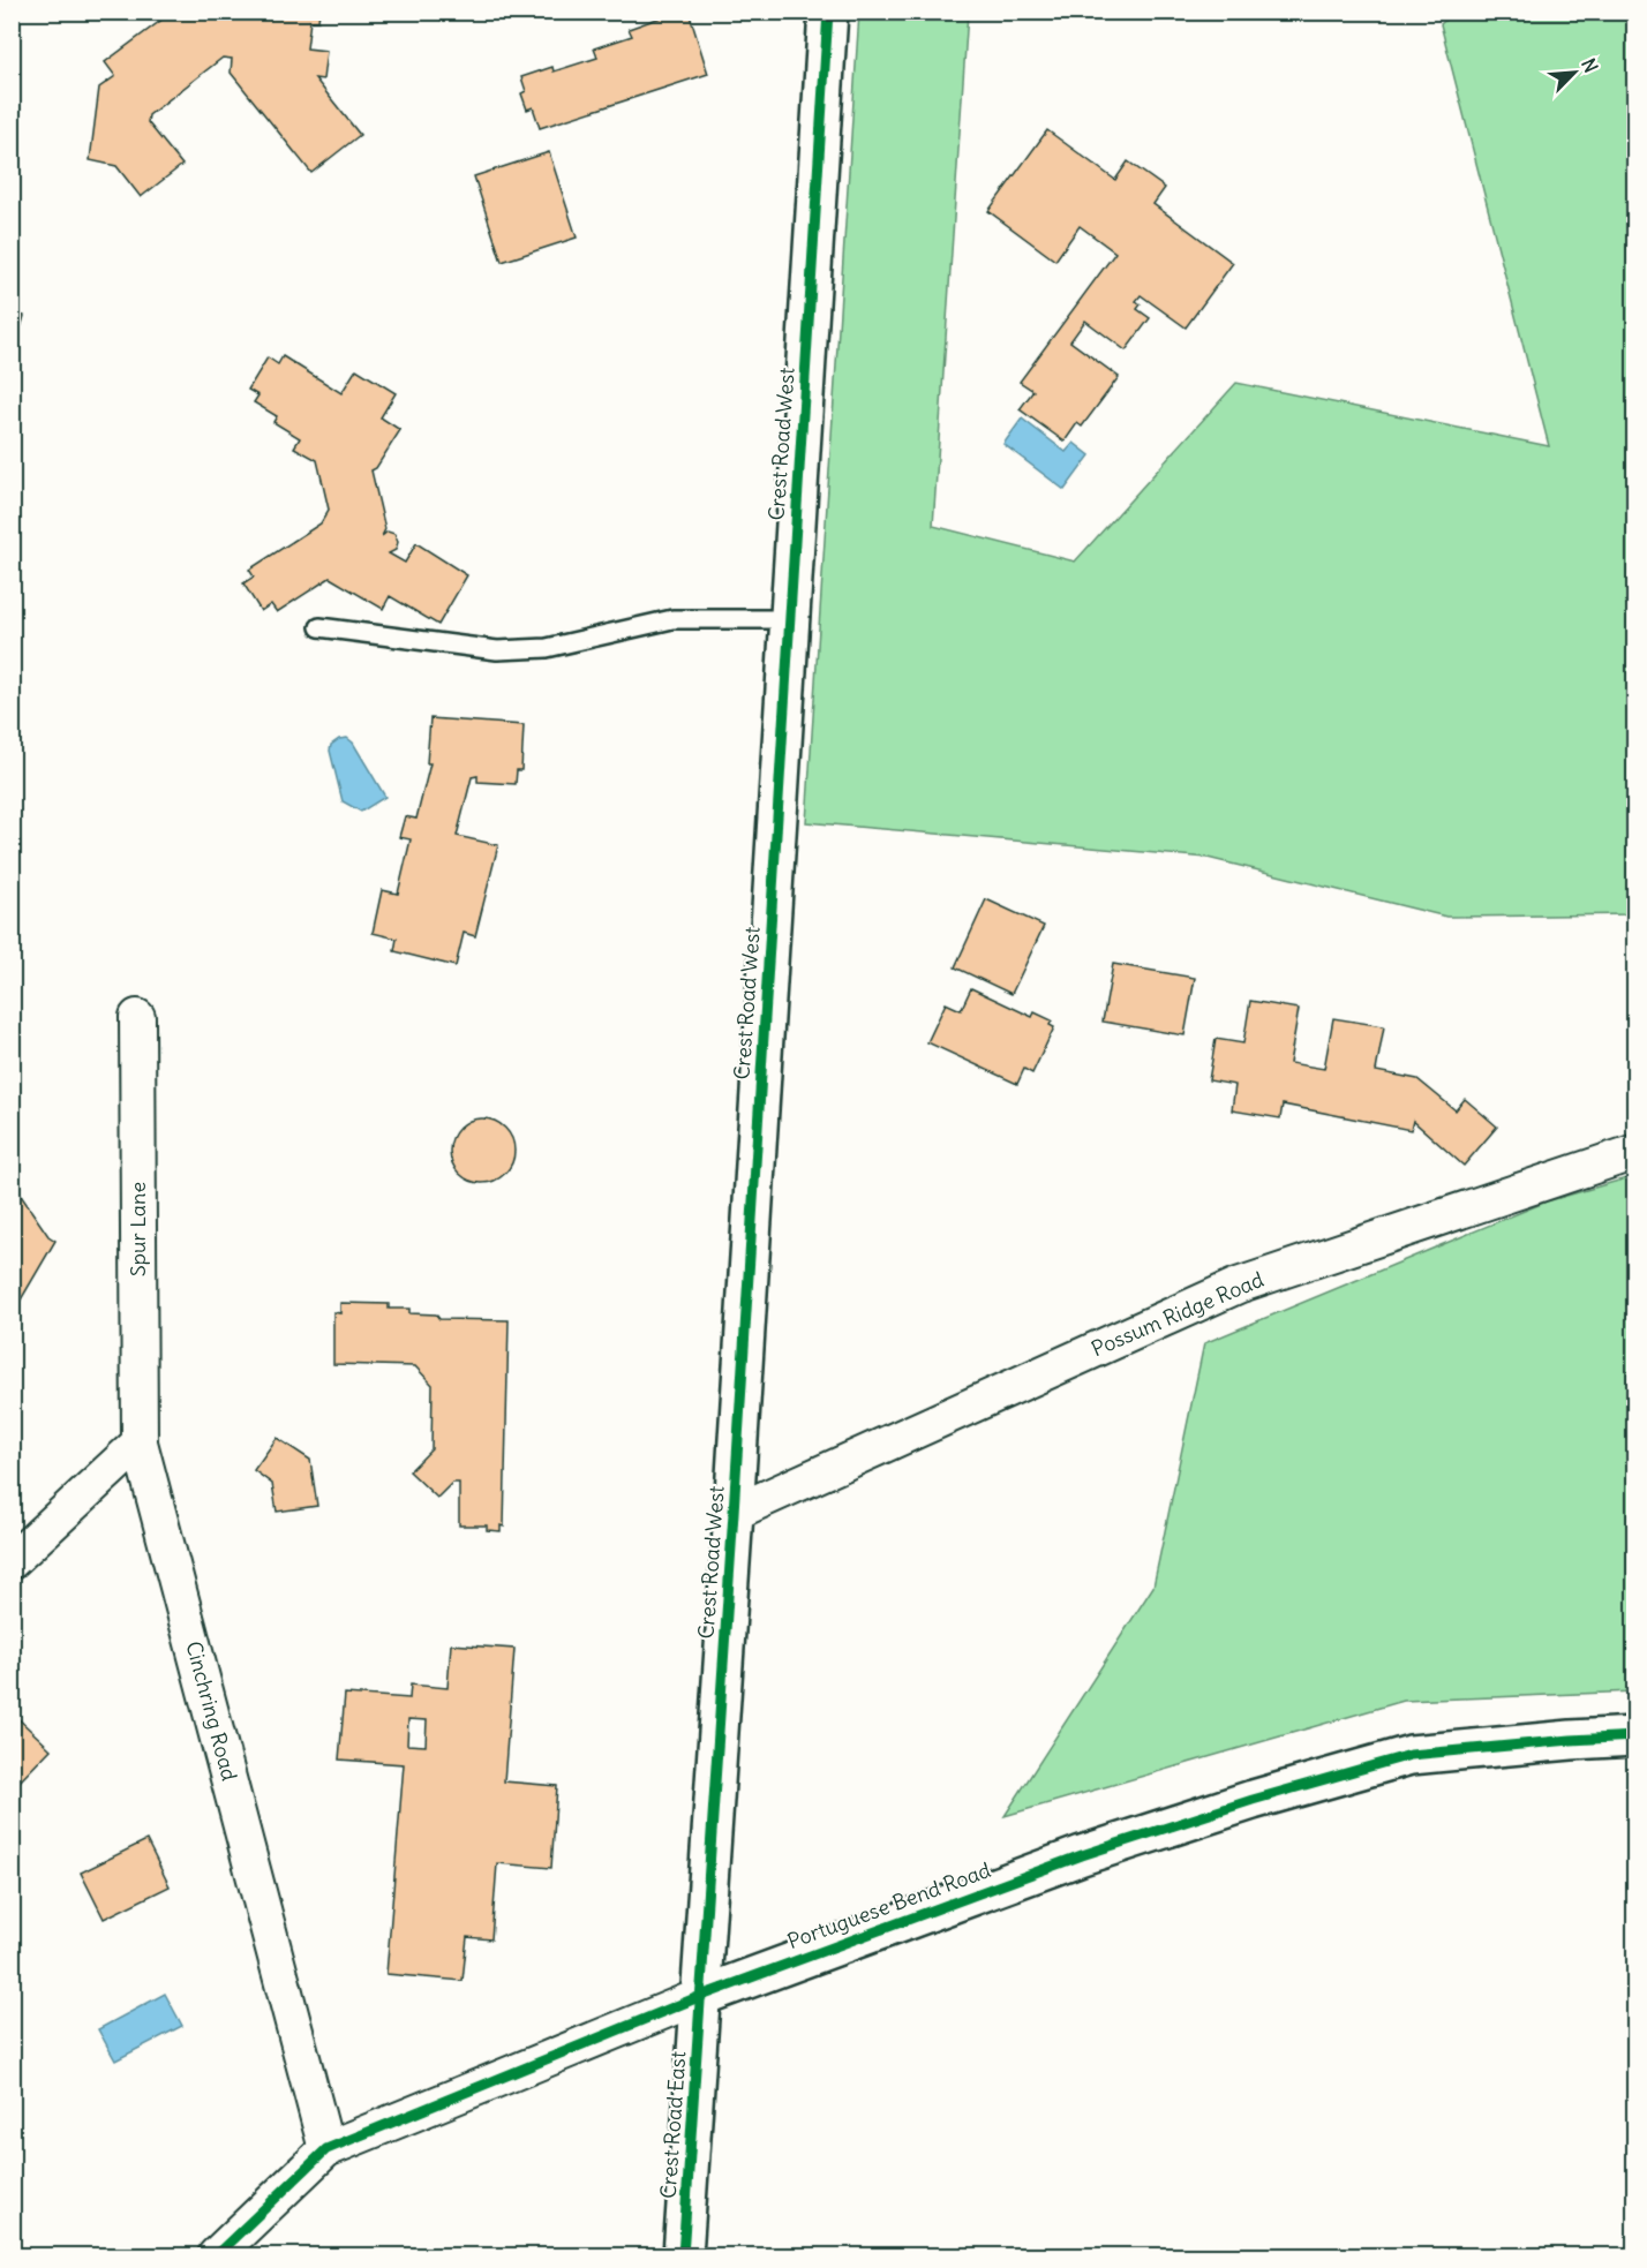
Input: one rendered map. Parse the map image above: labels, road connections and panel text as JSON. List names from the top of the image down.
{
  "streets": {
    "street": [
      "Crest Road West",
      "Spur Lane",
      "Possum Ridge Road",
      "Cinchring Road",
      "Portuguese Bend Road",
      "Crest Road East"
    ]
  },
  "crossings": [
    ["Crest Road West", "Possum Ridge Road"],
    ["Crest Road West", "Portuguese Bend Road"],
    ["Crest Road West", "Crest Road East"],
    ["Spur Lane", "Cinchring Road"],
    ["Cinchring Road", "Portuguese Bend Road"],
    ["Portuguese Bend Road", "Crest Road East"]
  ],
  "north": "top right"
}
